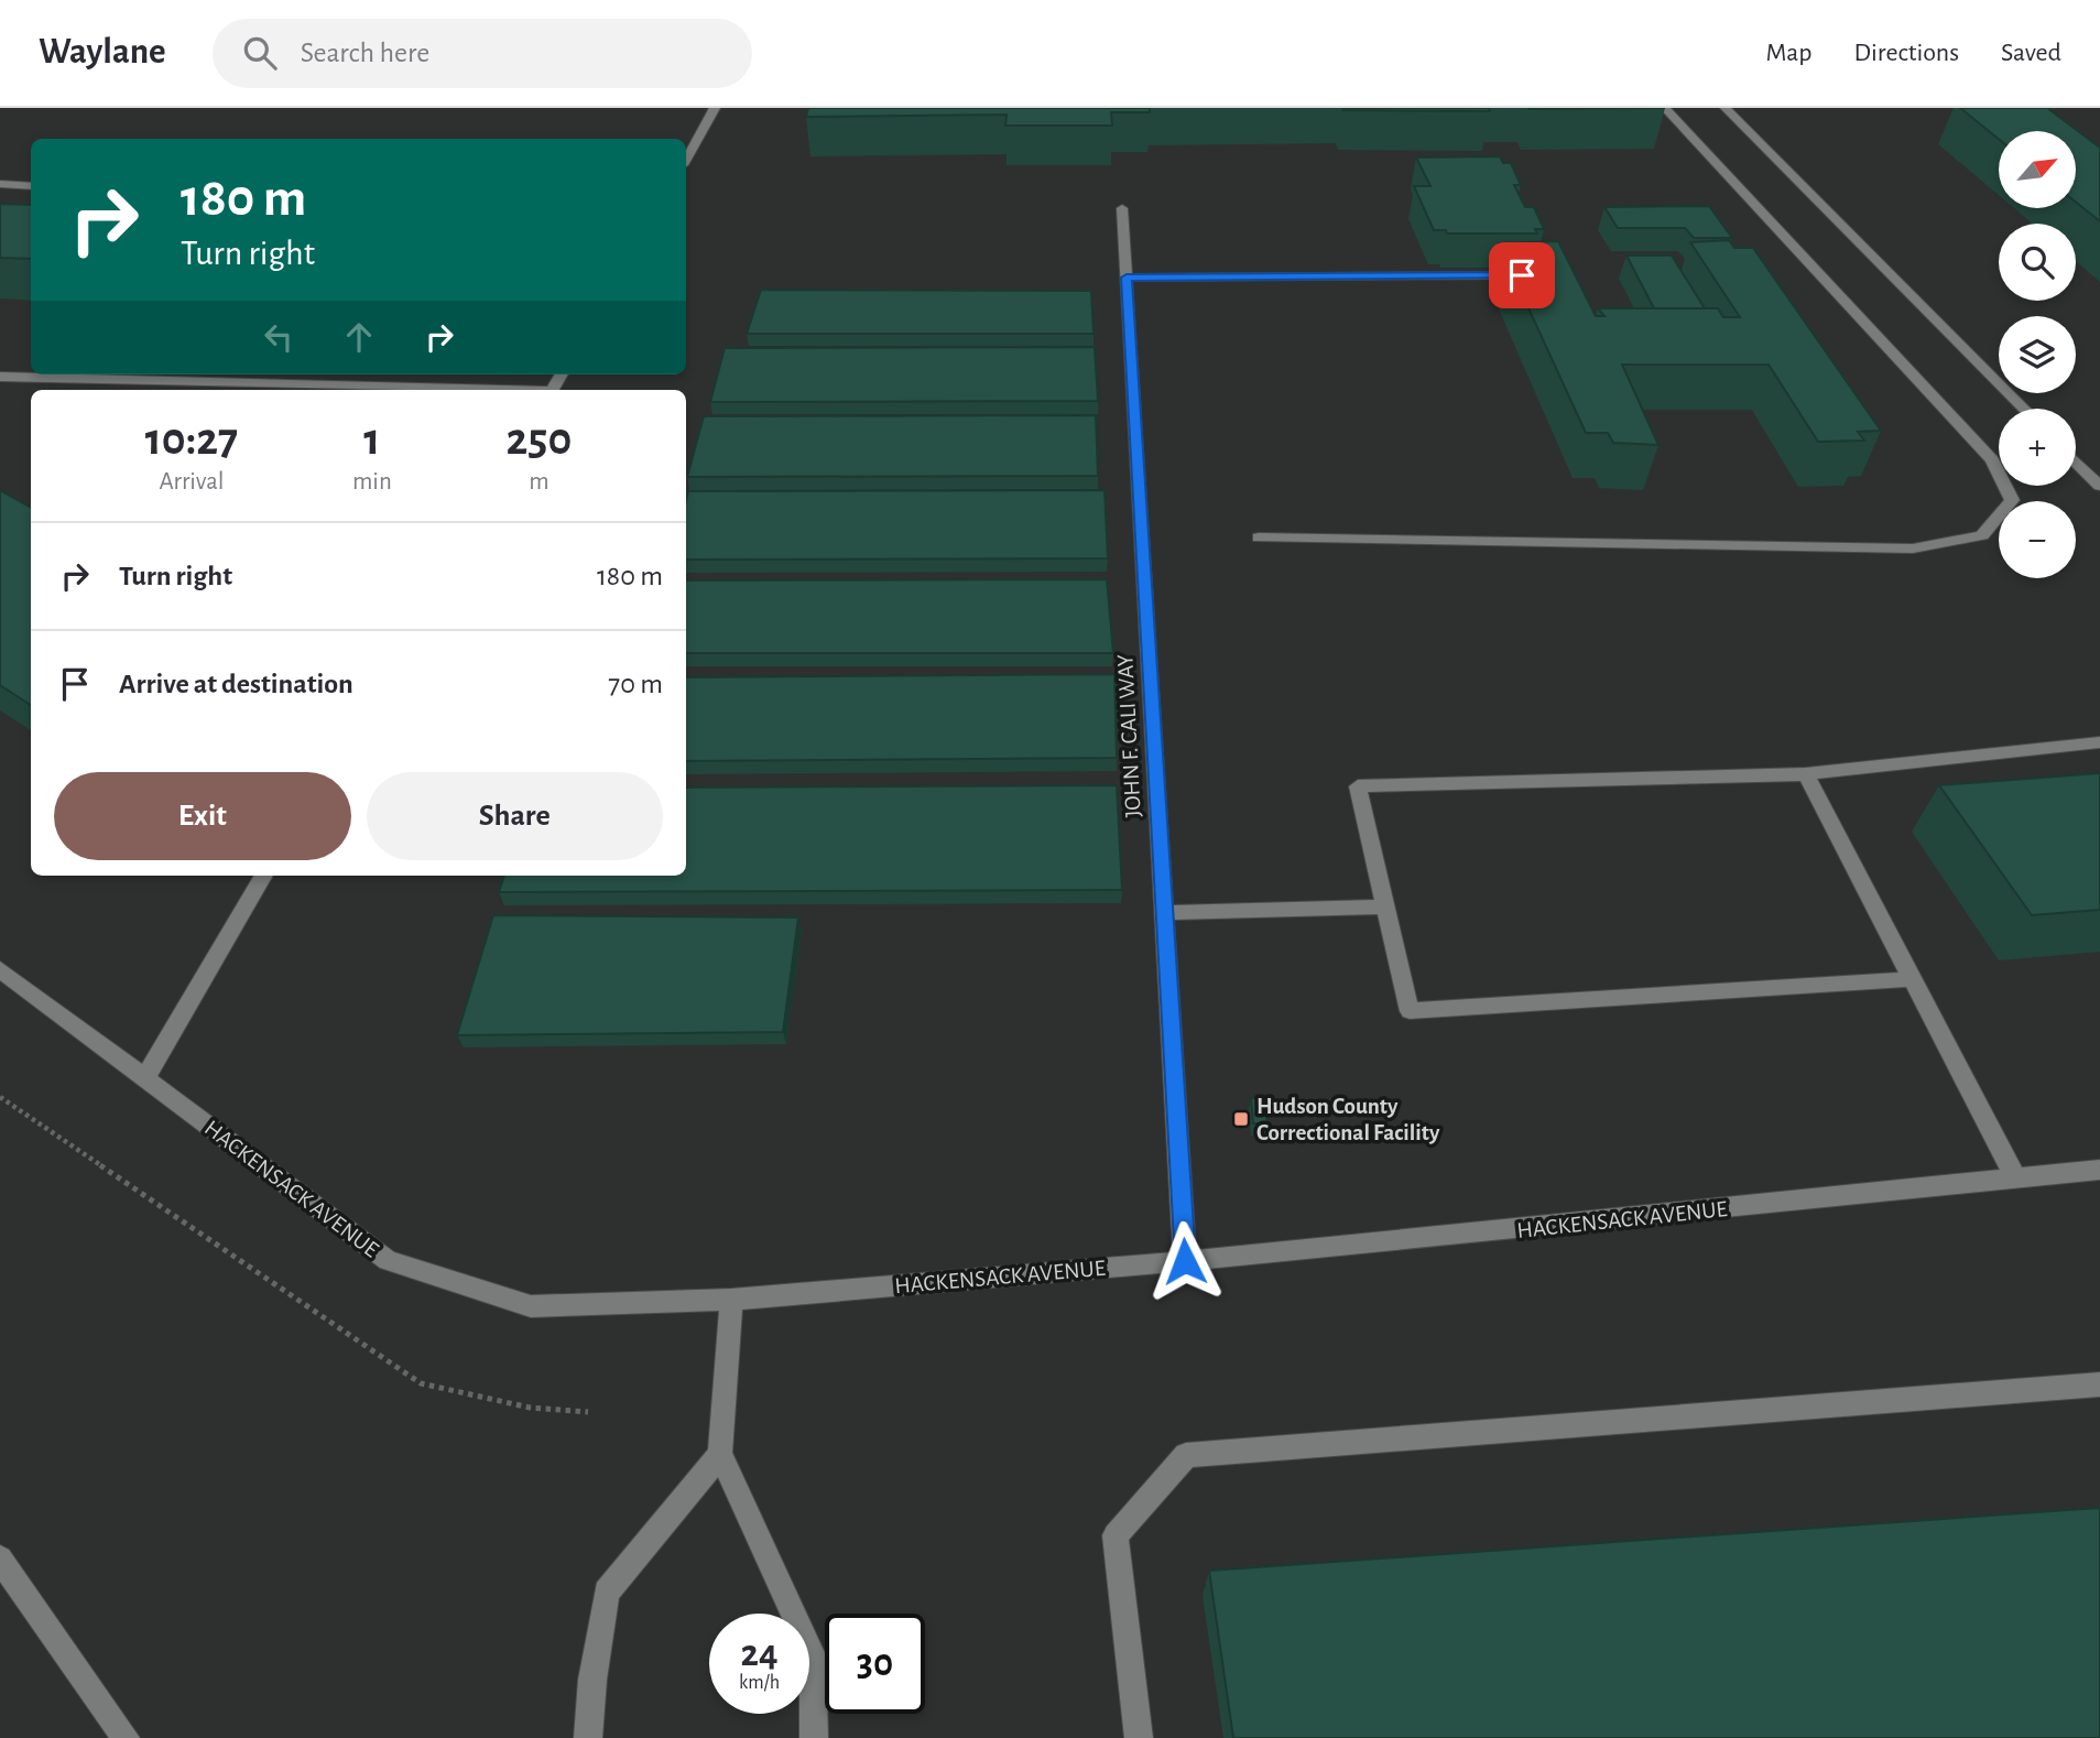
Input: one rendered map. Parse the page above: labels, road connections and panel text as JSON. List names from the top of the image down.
{
  "streets": {
    "street": ["JOHN F. CALI WAY", "HACKENSACK AVENUE"]
  },
  "crossings": [
    ["JOHN F. CALI WAY", "HACKENSACK AVENUE"]
  ],
  "places": {
    "transit": ["Hudson County Correctional Facility"]
  },
  "north": "top right",
  "page": {
    "header": "Waylane",
    "search": "Search here",
    "nav": ["Map", "Directions", "Saved"],
    "map_buttons": ["+", "−"],
    "turn": ["180 m", "Turn right"],
    "eta": [
      "10:27",
      "Arrival",
      "1",
      "min",
      "250",
      "m"
    ],
    "list": [
      {
        "name": "Turn right",
        "value": "180 m"
      },
      {
        "name": "Arrive at destination",
        "value": "70 m"
      }
    ],
    "buttons": ["Exit", "Share"],
    "speed": "24 km/h",
    "limit": "30"
  }
}
